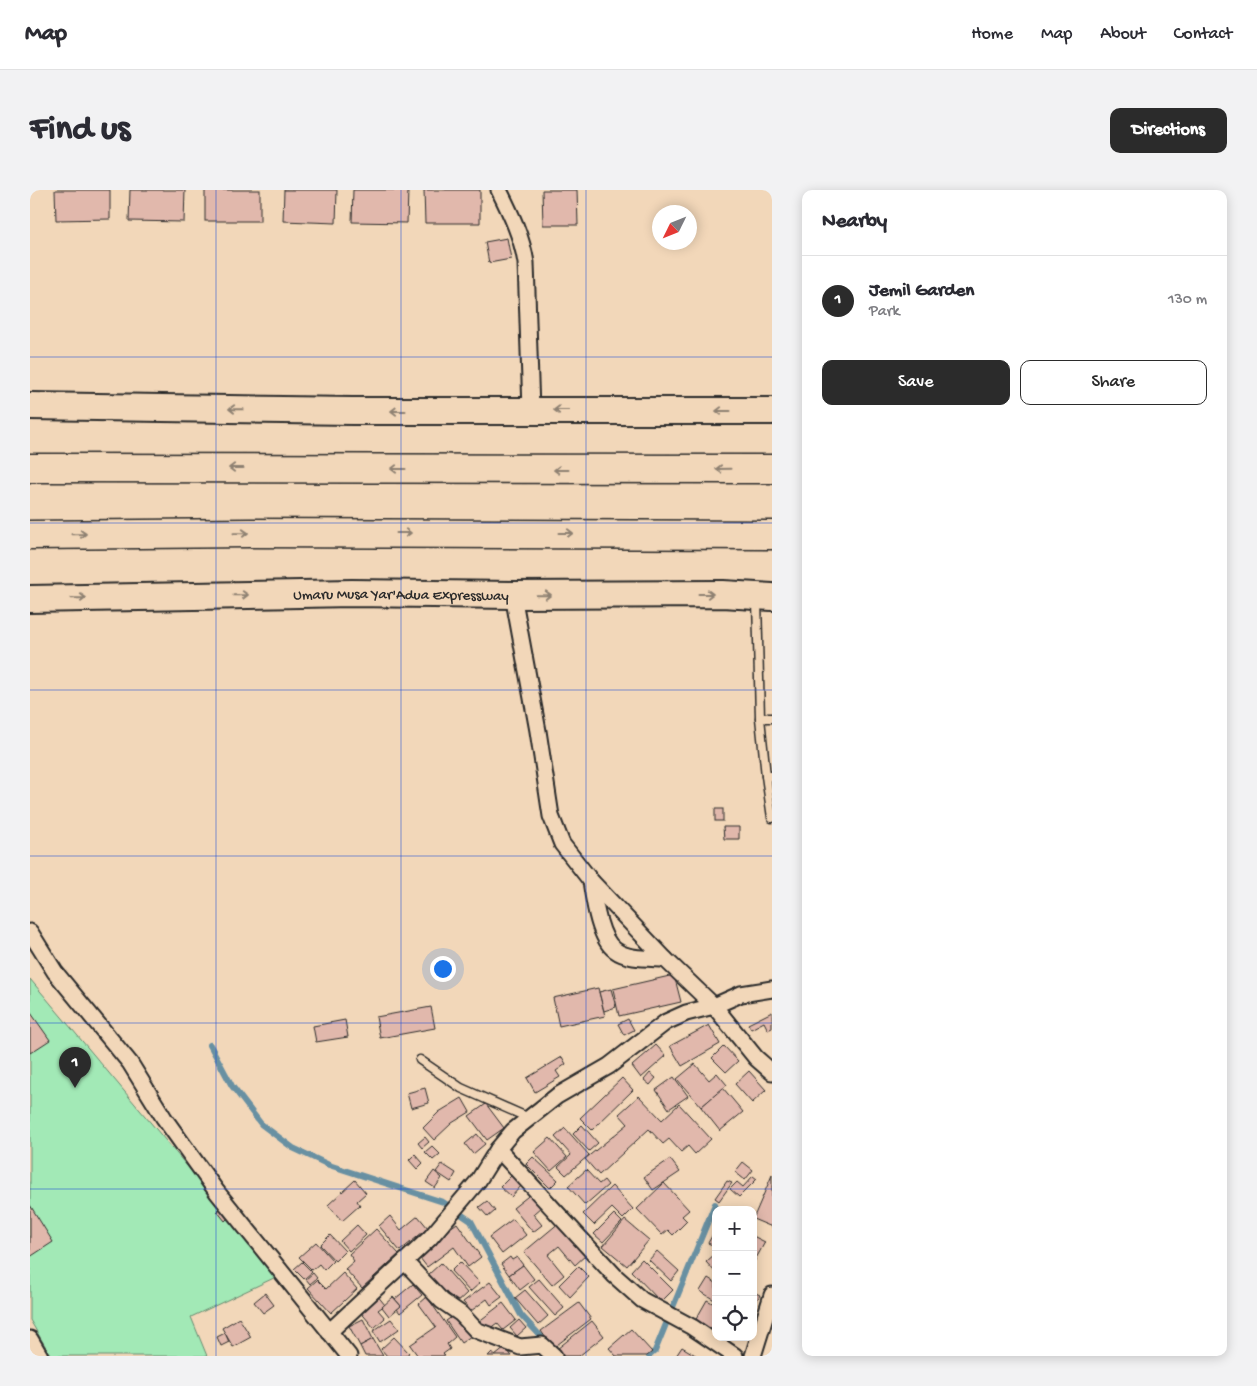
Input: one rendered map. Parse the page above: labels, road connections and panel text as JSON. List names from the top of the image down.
{
  "streets": {
    "highway": ["Umaru Musa Yar'Adua Expressway"]
  },
  "north": "bottom left",
  "page": {
    "header": "Map",
    "nav": [
      "Home",
      "Map",
      "About",
      "Contact"
    ],
    "buttons": [
      "Directions",
      ["Save", "Share"]
    ],
    "title": "Find us",
    "heading": "Nearby",
    "list": [
      {
        "mark": "1",
        "name": "Jemil Garden",
        "note": "Park",
        "value": "130 m"
      }
    ],
    "pins": "1",
    "map_buttons": ["+", "−"]
  }
}
